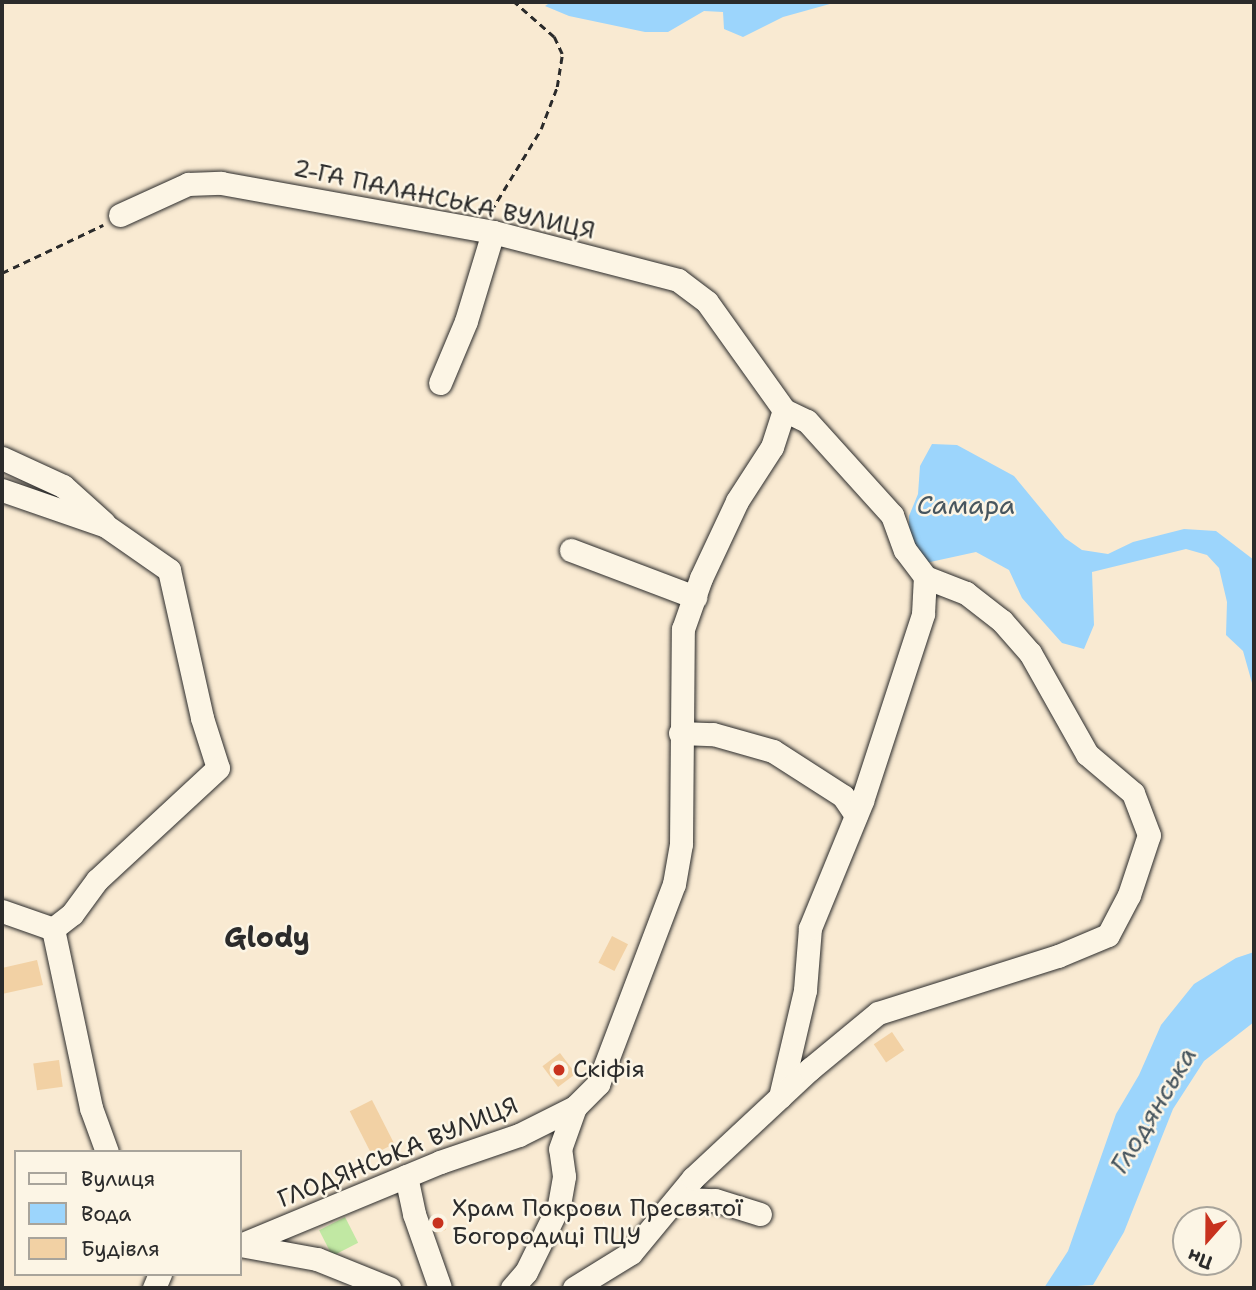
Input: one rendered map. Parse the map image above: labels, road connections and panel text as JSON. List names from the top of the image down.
{
  "streets": {
    "street": ["2-ГА ПАЛАНСЬКА ВУЛИЦЯ", "ГЛОДЯНСЬКА ВУЛИЦЯ"]
  },
  "districts": ["Glody"],
  "water": ["Самара", "Глодянська"],
  "places": ["Скіфія", "Храм Покрови Пресвятої Богородиці ПЦУ"],
  "legend": ["Вулиця", "Вода", "Будівля"],
  "north": "bottom"
}
